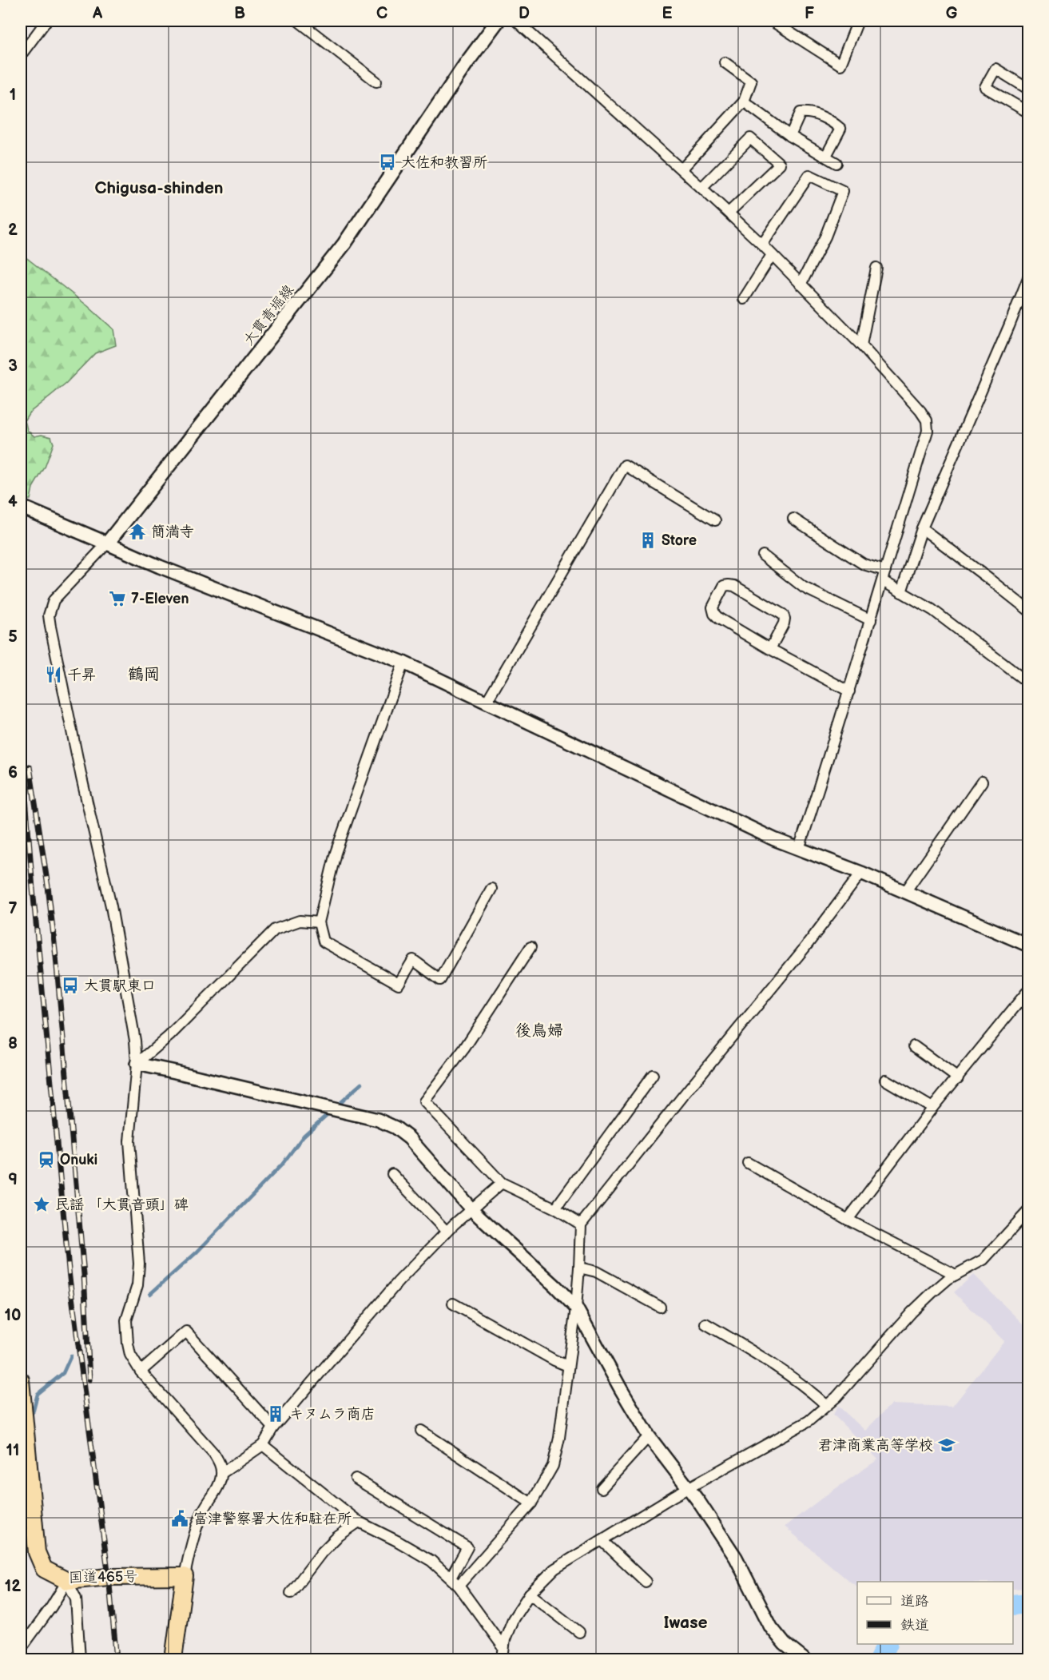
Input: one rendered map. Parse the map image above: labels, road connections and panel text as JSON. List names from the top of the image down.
{
  "streets": {
    "highway": ["国道465号"],
    "main road": ["大貫青堀線"]
  },
  "districts": [
    "Chigusa-shinden",
    "鶴岡",
    "後鳥婦",
    "Iwase"
  ],
  "places": {
    "bus stop": ["大佐和教習所", "大貫駅東口"],
    "temple": ["簡満寺"],
    "building": ["Store", "キヌムラ商店"],
    "supermarket": ["7-Eleven"],
    "restaurant": ["千昇"],
    "station": ["Onuki"],
    "place": ["民謡 「大貫音頭」碑"],
    "school or university": ["君津商業高等学校"],
    "public building": ["富津警察署大佐和駐在所"]
  },
  "legend": ["道路", "鉄道"],
  "grid": {
    "columns": [
      "A",
      "B",
      "C",
      "D",
      "E",
      "F",
      "G"
    ],
    "rows": [
      "1",
      "2",
      "3",
      "4",
      "5",
      "6",
      "7",
      "8",
      "9",
      "10",
      "11",
      "12"
    ]
  }
}
